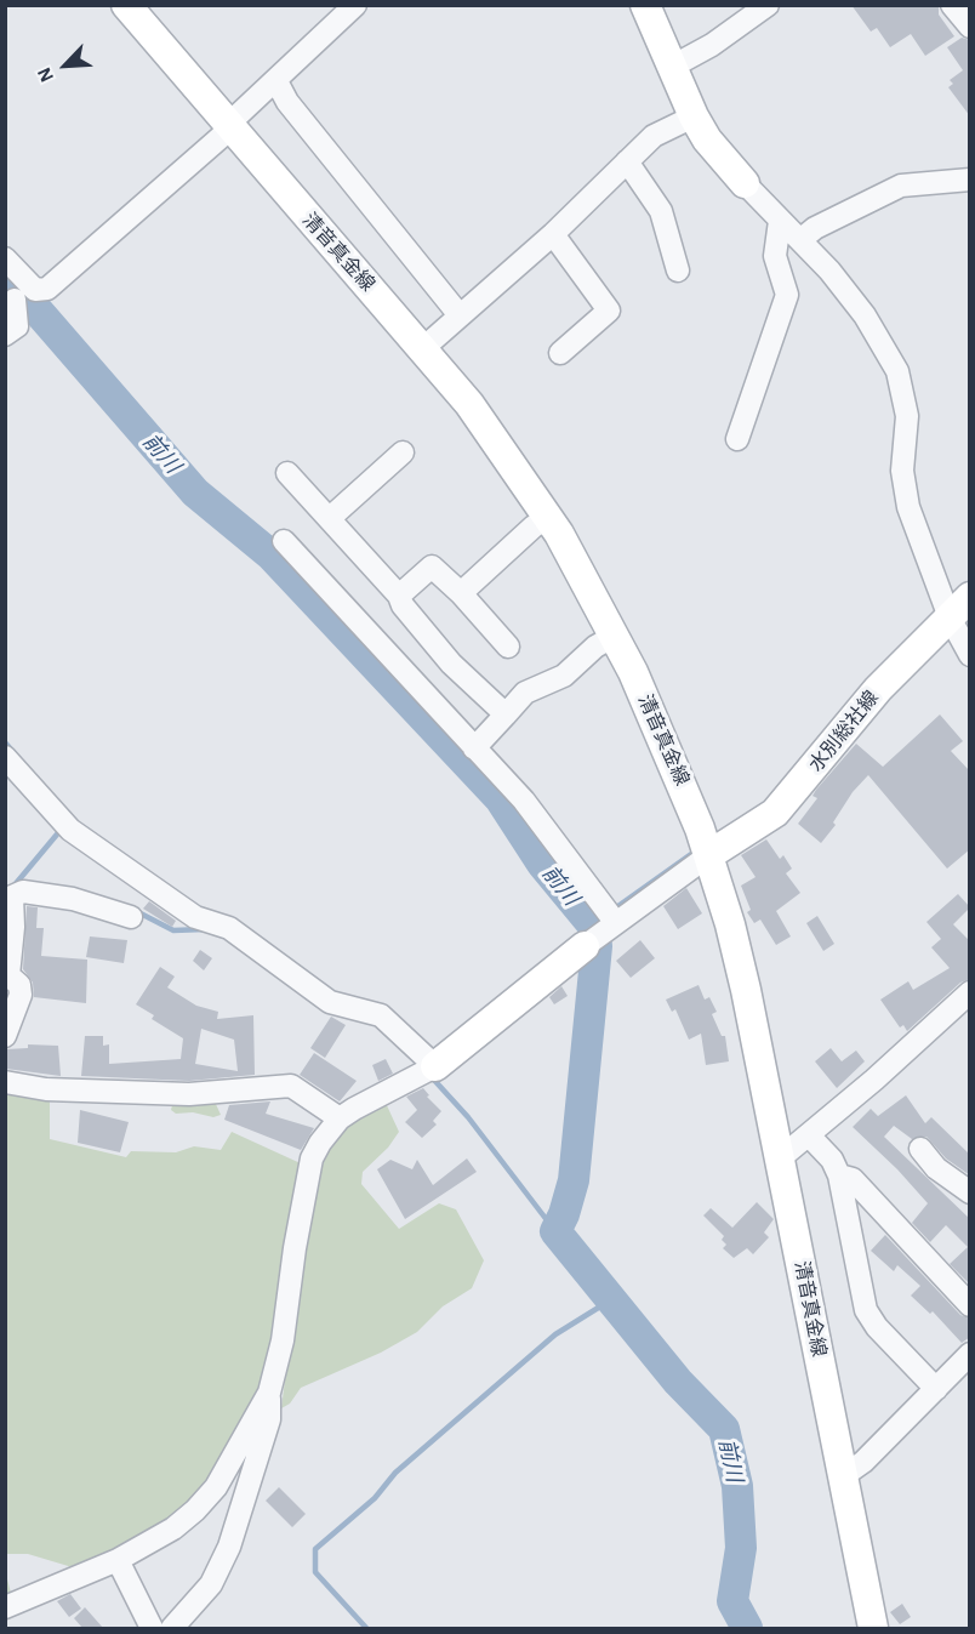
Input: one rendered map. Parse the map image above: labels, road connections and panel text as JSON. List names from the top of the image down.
{
  "streets": {
    "main road": ["清音真金線", "水別総社線"]
  },
  "crossings": [
    ["清音真金線", "水別総社線"]
  ],
  "water": ["前川"],
  "north": "bottom left"
}
